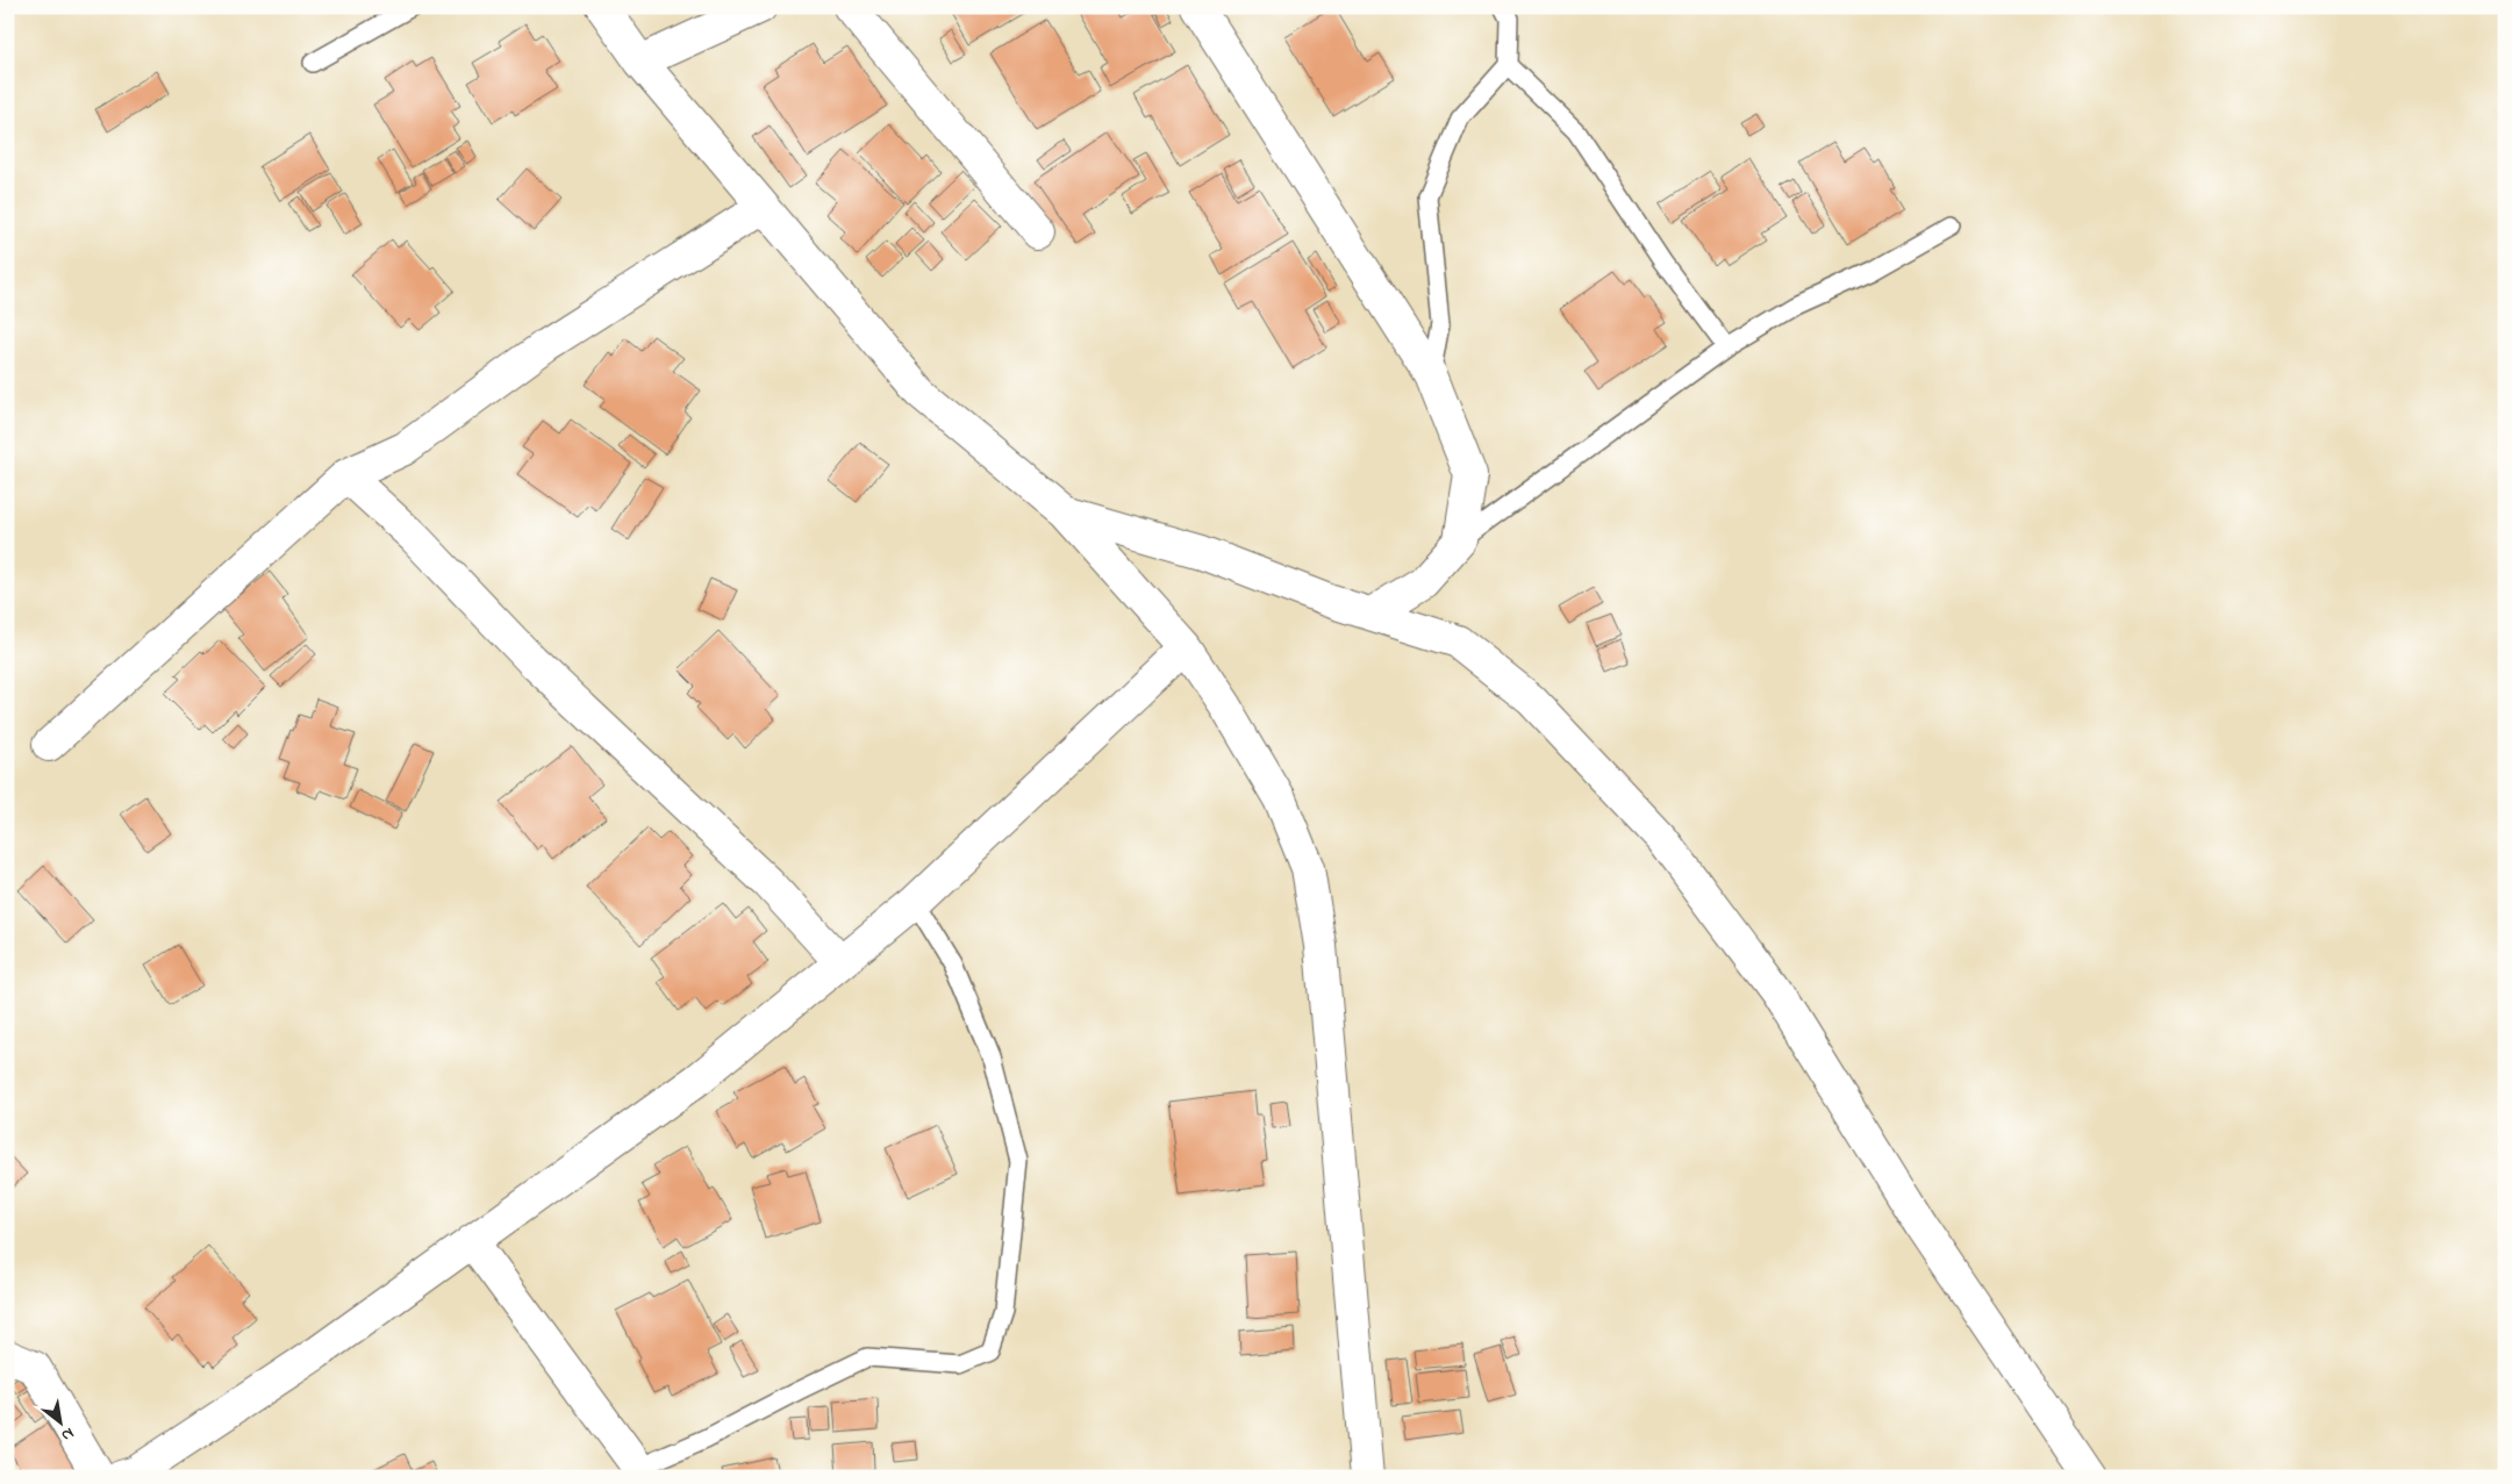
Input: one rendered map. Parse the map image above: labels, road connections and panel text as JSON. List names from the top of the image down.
{
  "north": "bottom right"
}
